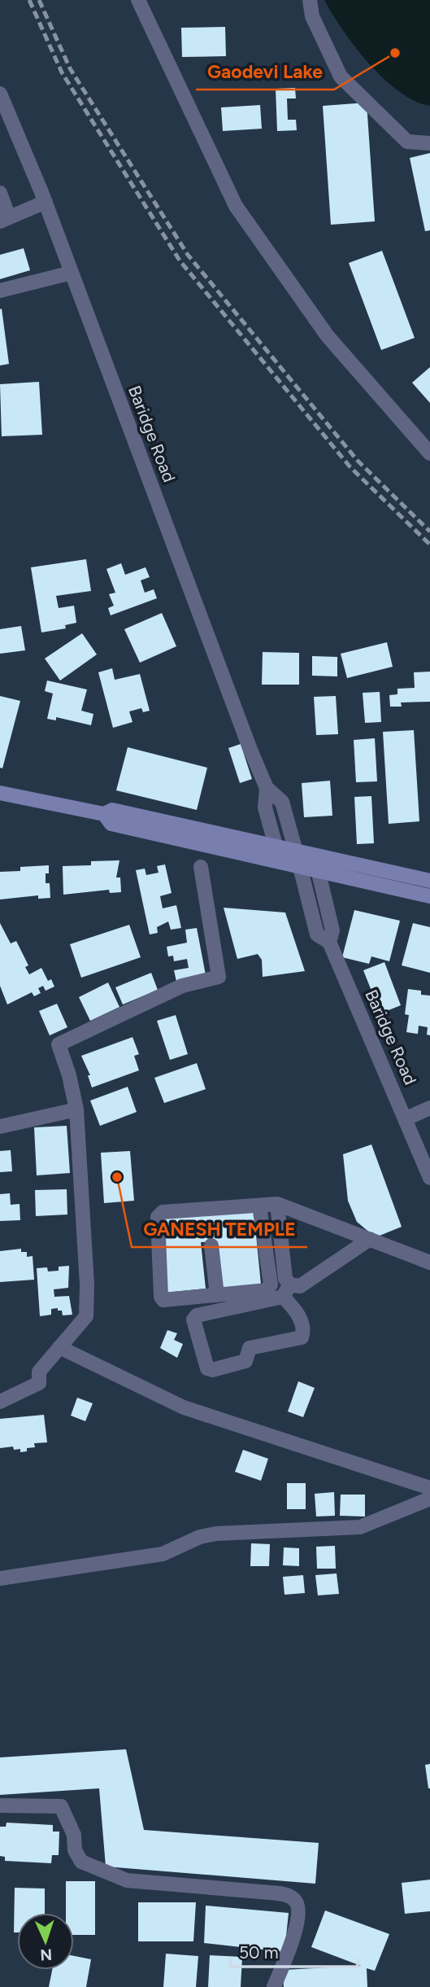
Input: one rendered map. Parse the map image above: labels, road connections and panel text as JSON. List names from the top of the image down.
{
  "streets": {
    "street": ["Baridge Road"]
  },
  "places": ["Gaodevi Lake", "GANESH TEMPLE"],
  "scale_bar": "50 m",
  "north": "bottom"
}
